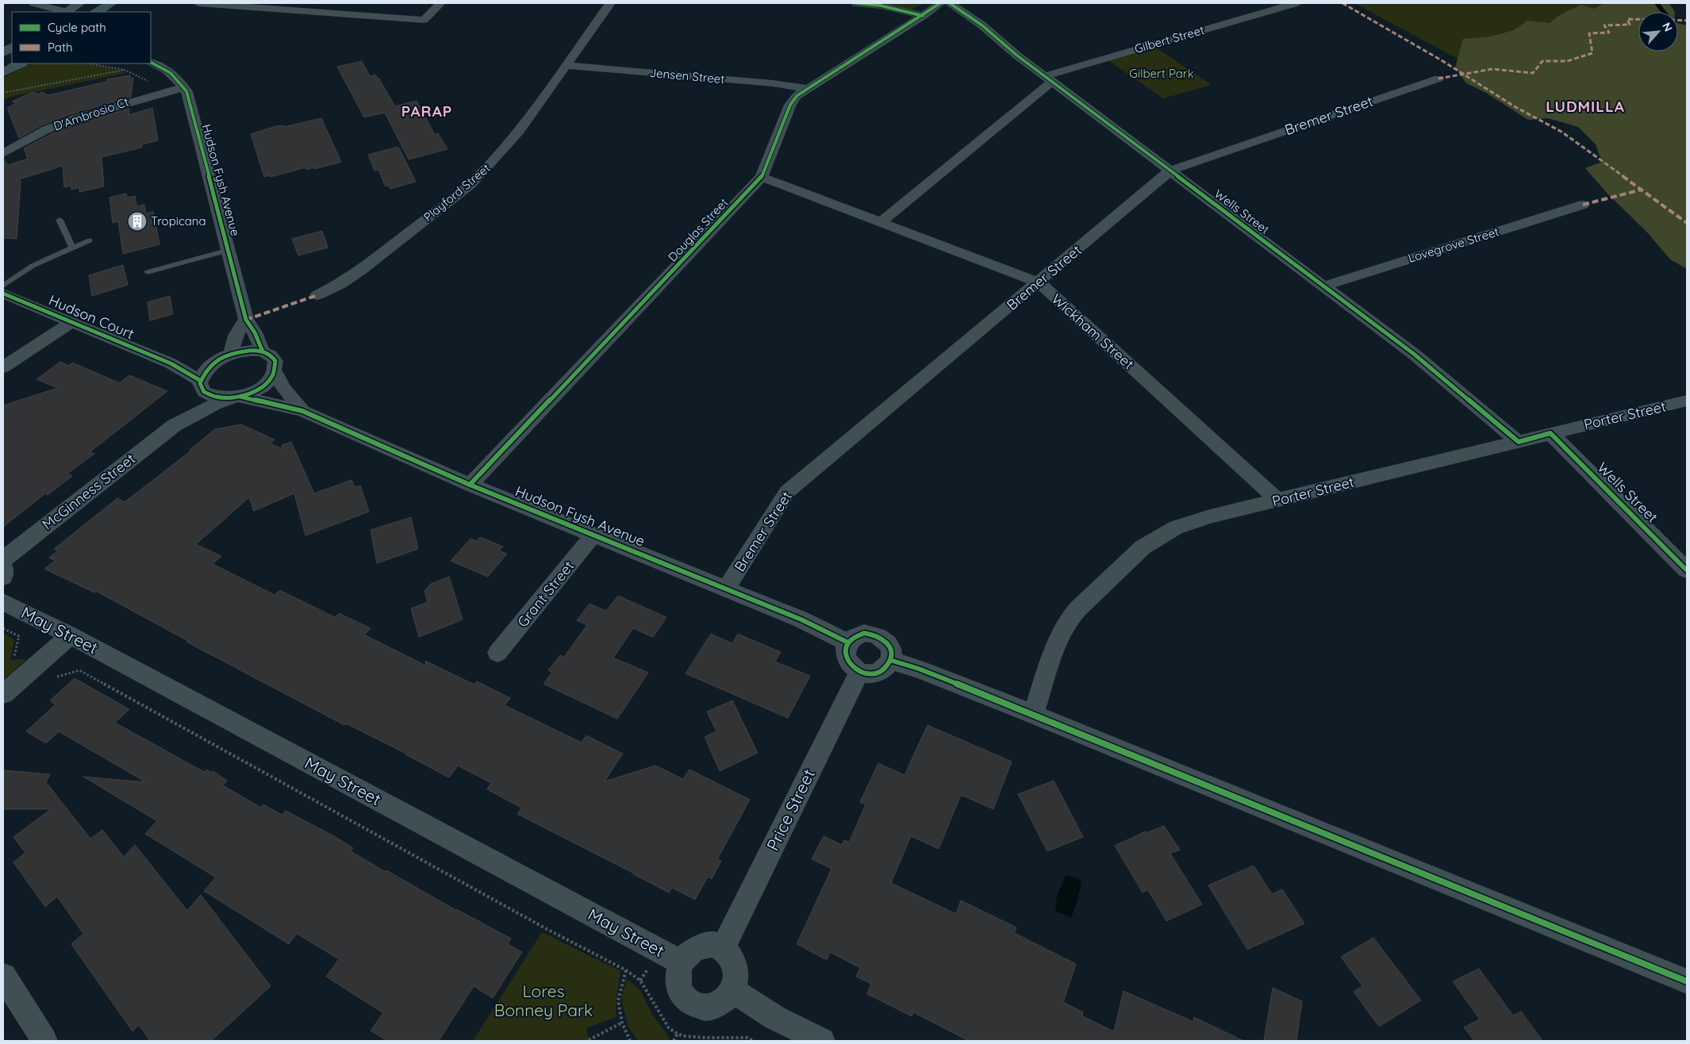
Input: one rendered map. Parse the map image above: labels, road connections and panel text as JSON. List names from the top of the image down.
{
  "streets": {
    "street": [
      "Gilbert Street",
      "Jensen Street",
      "D'Ambrosio Ct",
      "Bremer Street",
      "Hudson Fysh Avenue",
      "Playford Street",
      "Wells Street",
      "Douglas Street",
      "Lovegrove Street",
      "Hudson Court",
      "Wickham Street",
      "Porter Street",
      "McGinness Street",
      "Grant Street",
      "May Street",
      "Price Street"
    ]
  },
  "crossings": [
    ["Gilbert Street", "Wells Street"],
    ["Gilbert Street", "Wickham Street"],
    ["Jensen Street", "Playford Street"],
    ["Jensen Street", "Douglas Street"],
    ["D'Ambrosio Ct", "Hudson Fysh Avenue"],
    ["Bremer Street", "Hudson Fysh Avenue"],
    ["Bremer Street", "Wells Street"],
    ["Bremer Street", "Wickham Street"],
    ["Hudson Fysh Avenue", "Douglas Street"],
    ["Hudson Fysh Avenue", "Hudson Court"],
    ["Hudson Fysh Avenue", "Grant Street"],
    ["Hudson Fysh Avenue", "Price Street"],
    ["Wells Street", "Lovegrove Street"],
    ["Wells Street", "Porter Street"],
    ["Douglas Street", "Wickham Street"],
    ["Wickham Street", "Porter Street"],
    ["May Street", "Price Street"]
  ],
  "districts": ["LUDMILLA", "PARAP"],
  "parks": ["Gilbert Park", "Lores Bonney Park"],
  "places": {
    "building": ["Tropicana"]
  },
  "legend": ["Cycle path", "Path"],
  "north": "top right"
}
